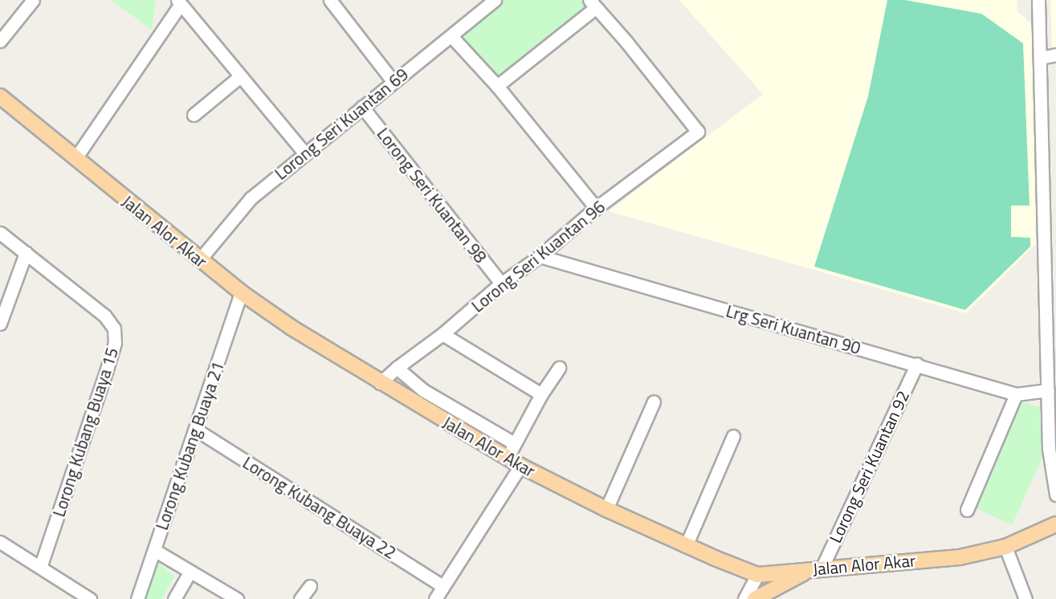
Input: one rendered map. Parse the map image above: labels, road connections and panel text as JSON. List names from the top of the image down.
{
  "streets": {
    "main road": ["Jalan Alor Akar"],
    "street": [
      "Lorong Seri Kuantan 69",
      "Lorong Seri Kuantan 98",
      "Lorong Seri Kuantan 96",
      "Lrg Seri Kuantan 90",
      "Lorong Kubang Buaya 15",
      "Lorong Kubang Buaya 21",
      "Lorong Seri Kuantan 92",
      "Lorong Kubang Buaya 22"
    ]
  },
  "crossings": [
    ["Lorong Seri Kuantan 69", "Lorong Seri Kuantan 98"],
    ["Lorong Seri Kuantan 69", "Jalan Alor Akar"],
    ["Lorong Seri Kuantan 98", "Lorong Seri Kuantan 96"],
    ["Jalan Alor Akar", "Lorong Seri Kuantan 96"],
    ["Jalan Alor Akar", "Lorong Kubang Buaya 21"],
    ["Jalan Alor Akar", "Lorong Seri Kuantan 92"],
    ["Lorong Seri Kuantan 96", "Lrg Seri Kuantan 90"],
    ["Lrg Seri Kuantan 90", "Lorong Seri Kuantan 92"],
    ["Lorong Kubang Buaya 21", "Lorong Kubang Buaya 22"]
  ]
}
